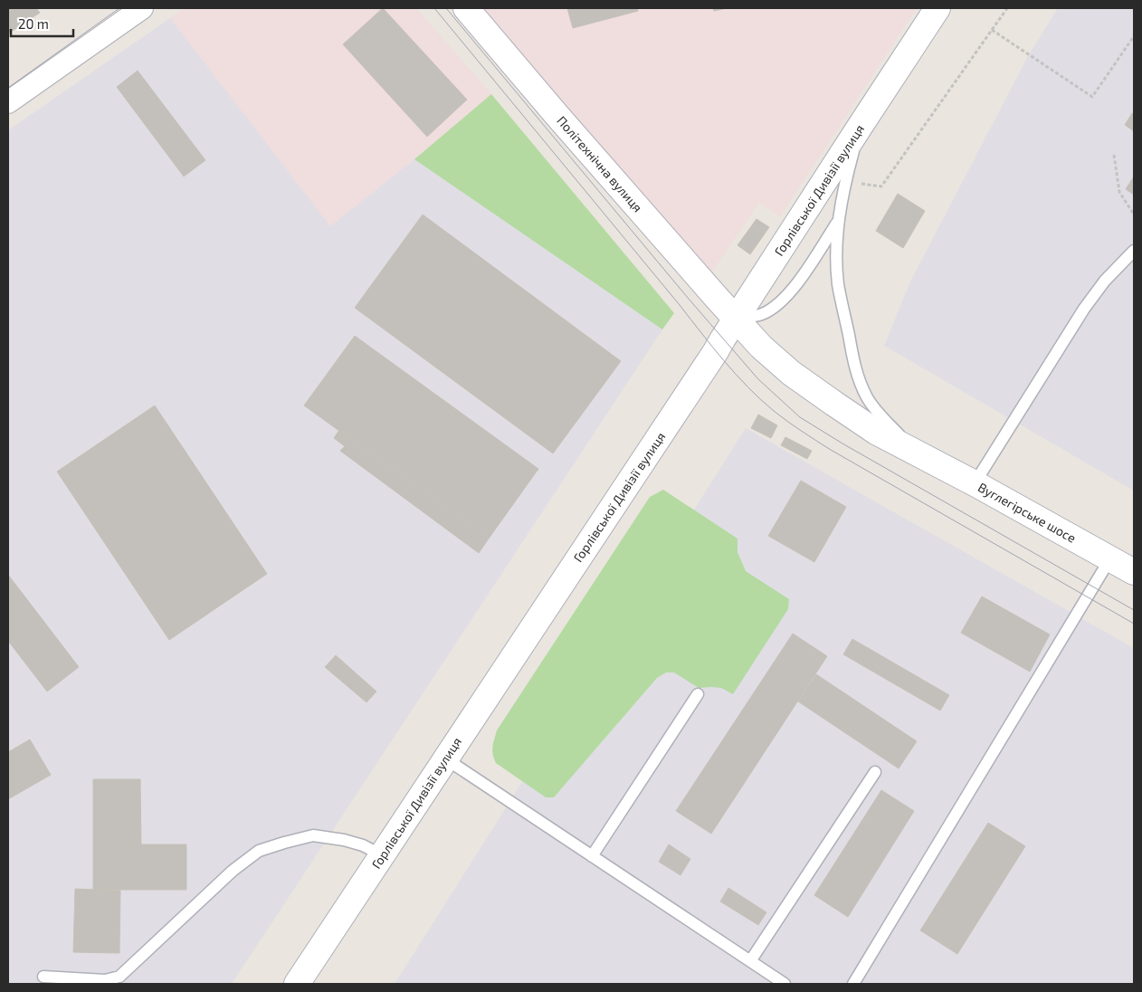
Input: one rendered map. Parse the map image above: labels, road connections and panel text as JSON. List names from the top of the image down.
{
  "streets": {
    "main road": ["Політехнічна вулиця", "Горлівської Дивізії вулиця", "Вуглегірське шосе"]
  },
  "crossings": [
    ["Політехнічна вулиця", "Горлівської Дивізії вулиця"],
    ["Політехнічна вулиця", "Вуглегірське шосе"]
  ],
  "scale_bar": "20 m"
}
